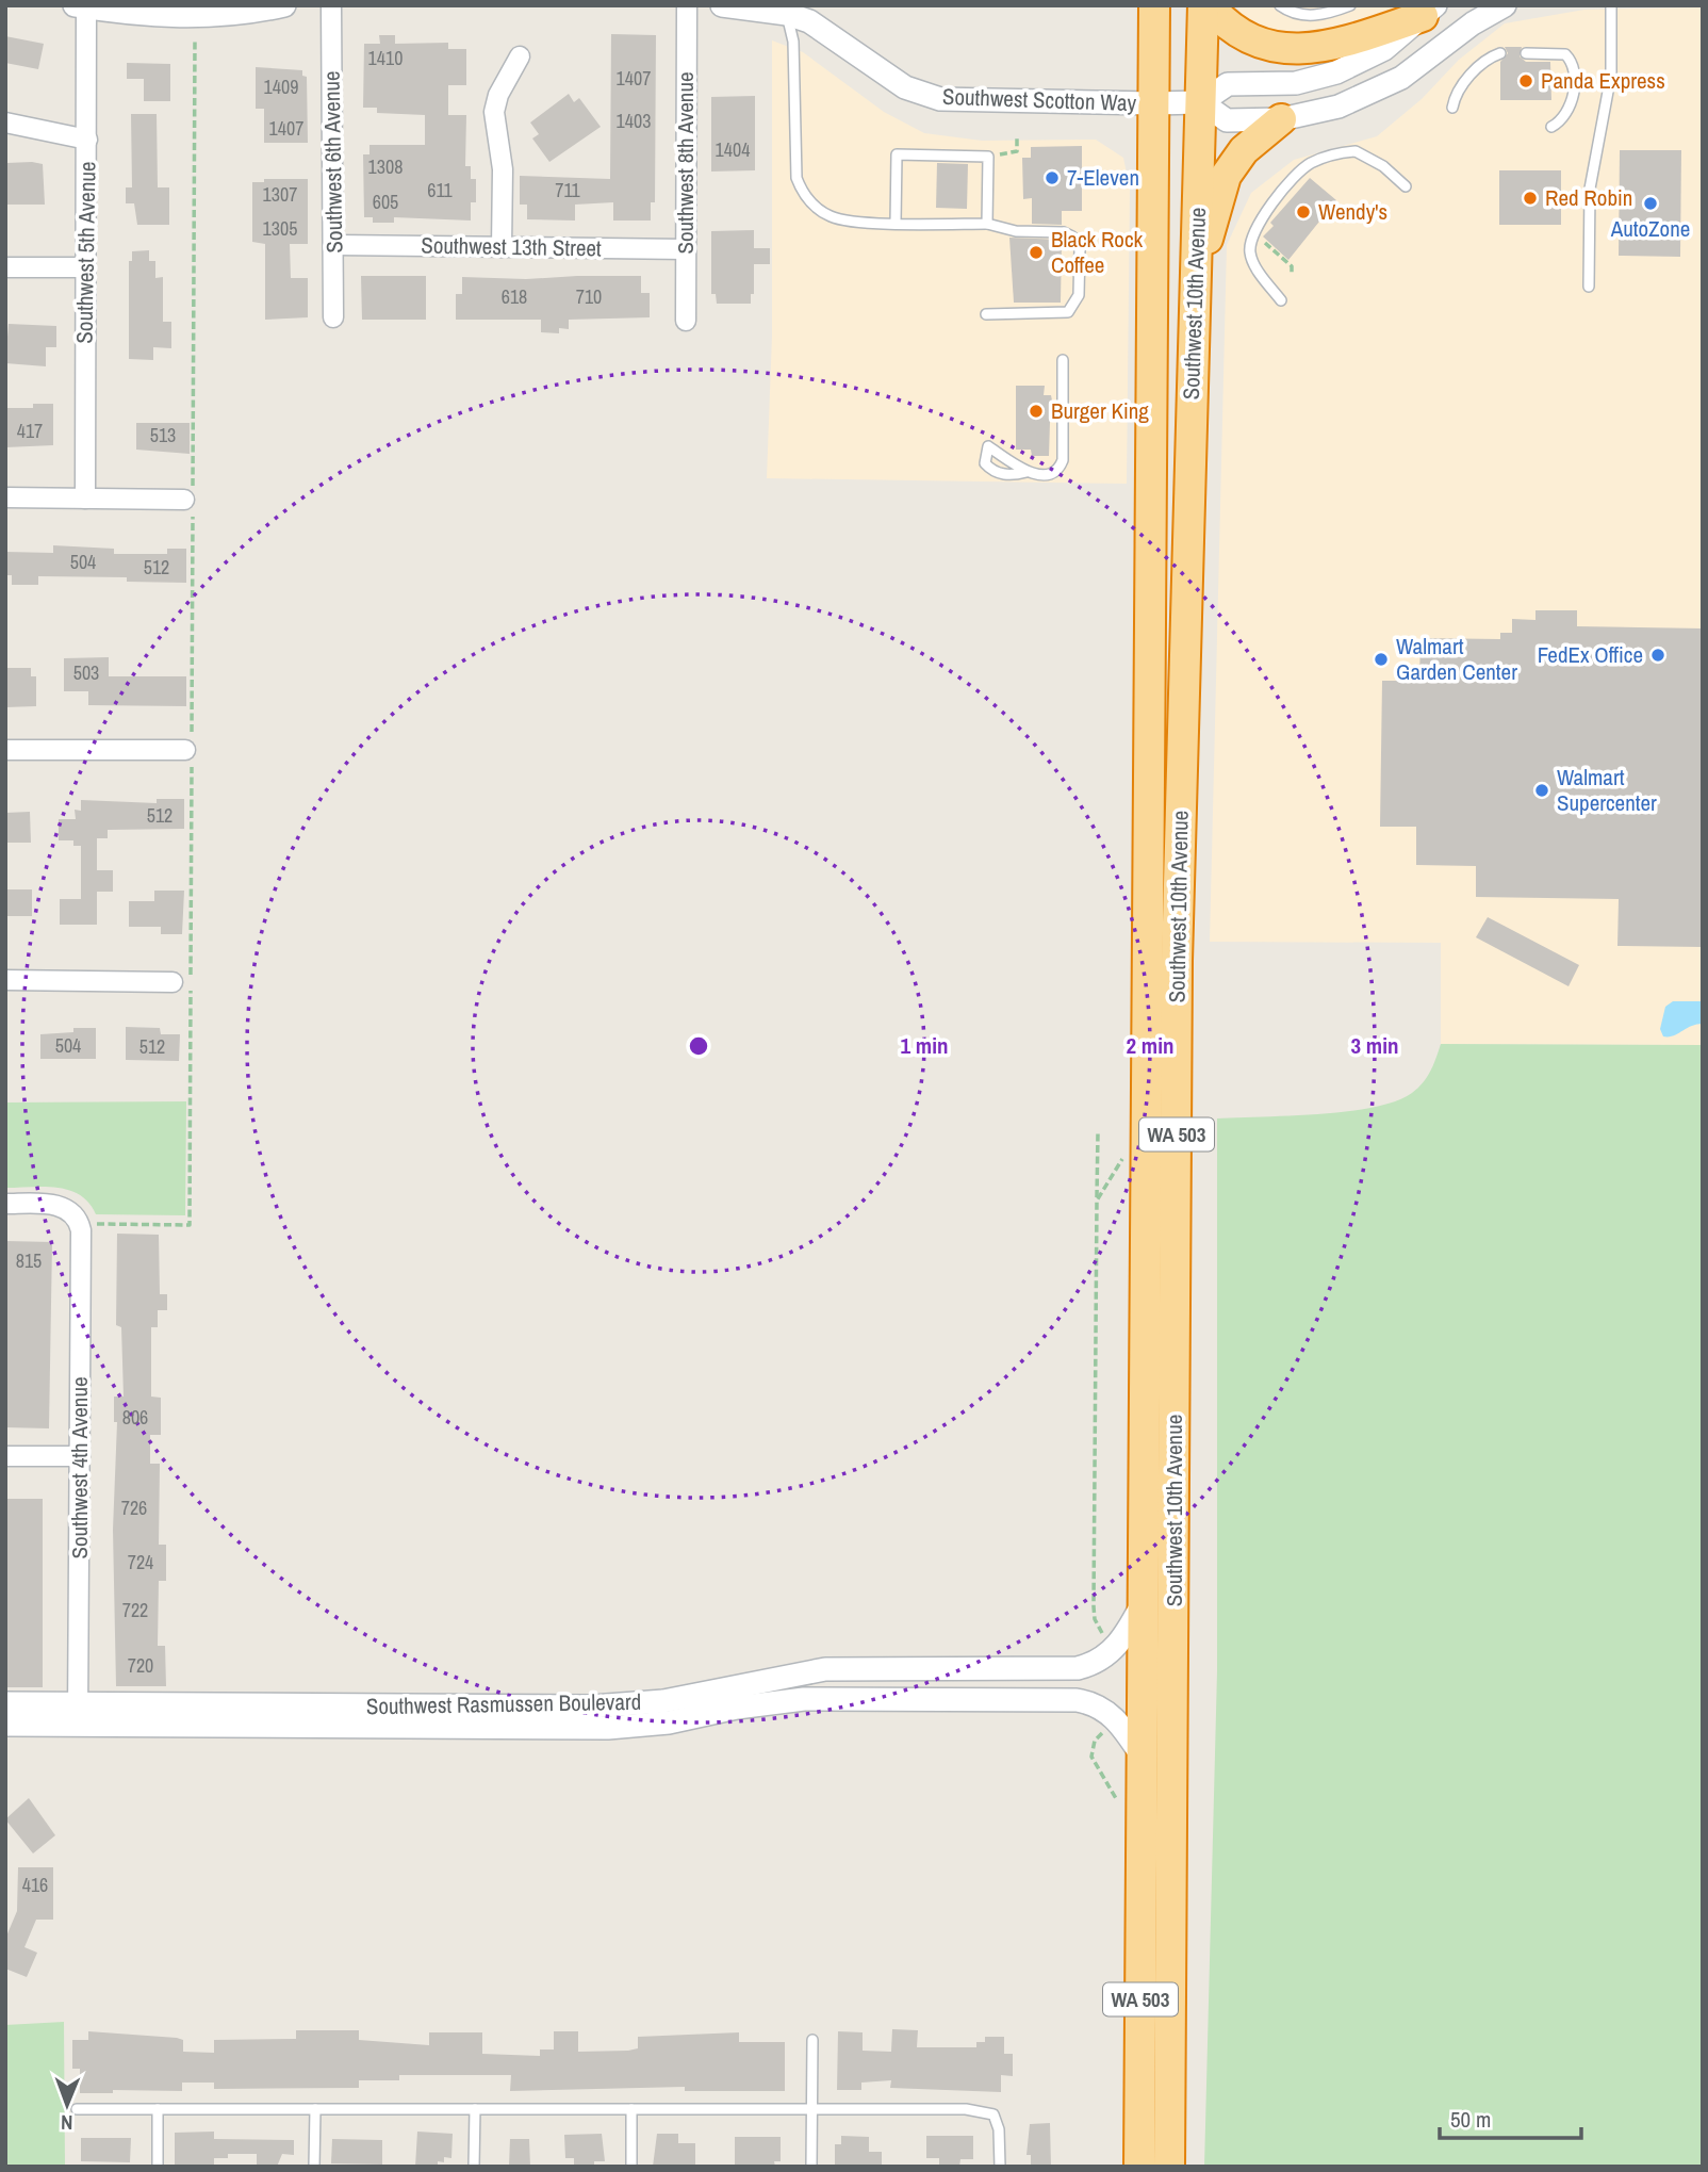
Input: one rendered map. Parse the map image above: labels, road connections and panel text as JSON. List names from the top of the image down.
{
  "streets": {
    "highway": ["Southwest 10th Avenue", "WA 503"],
    "street": [
      "Southwest Scotton Way",
      "Southwest 6th Avenue",
      "Southwest 8th Avenue",
      "Southwest 13th Street",
      "Southwest 5th Avenue",
      "Southwest 4th Avenue",
      "Southwest Rasmussen Boulevard"
    ]
  },
  "crossings": [
    ["Southwest Scotton Way", "Southwest 10th Avenue"],
    ["Southwest 6th Avenue", "Southwest 13th Street"],
    ["Southwest 8th Avenue", "Southwest 13th Street"],
    ["Southwest 10th Avenue", "Southwest Rasmussen Boulevard"],
    ["Southwest 4th Avenue", "Southwest Rasmussen Boulevard"]
  ],
  "places": [
    "Panda Express",
    "7-Eleven",
    "Red Robin",
    "AutoZone",
    "Wendy's",
    "Black Rock Coffee",
    "Burger King",
    "FedEx Office",
    "Walmart Garden Center",
    "Walmart Supercenter"
  ],
  "house_numbers": [
    "1410",
    "1407",
    "1409",
    "1403",
    "1407",
    "1404",
    "1308",
    "611",
    "711",
    "1307",
    "605",
    "1305",
    "618",
    "710",
    "417",
    "513",
    "504",
    "512",
    "503",
    "512",
    "504",
    "512",
    "815",
    "806",
    "726",
    "724",
    "722",
    "720",
    "416"
  ],
  "scale_bar": "50 m",
  "north": "bottom",
  "rings": ["1 min", "2 min", "3 min"]
}
